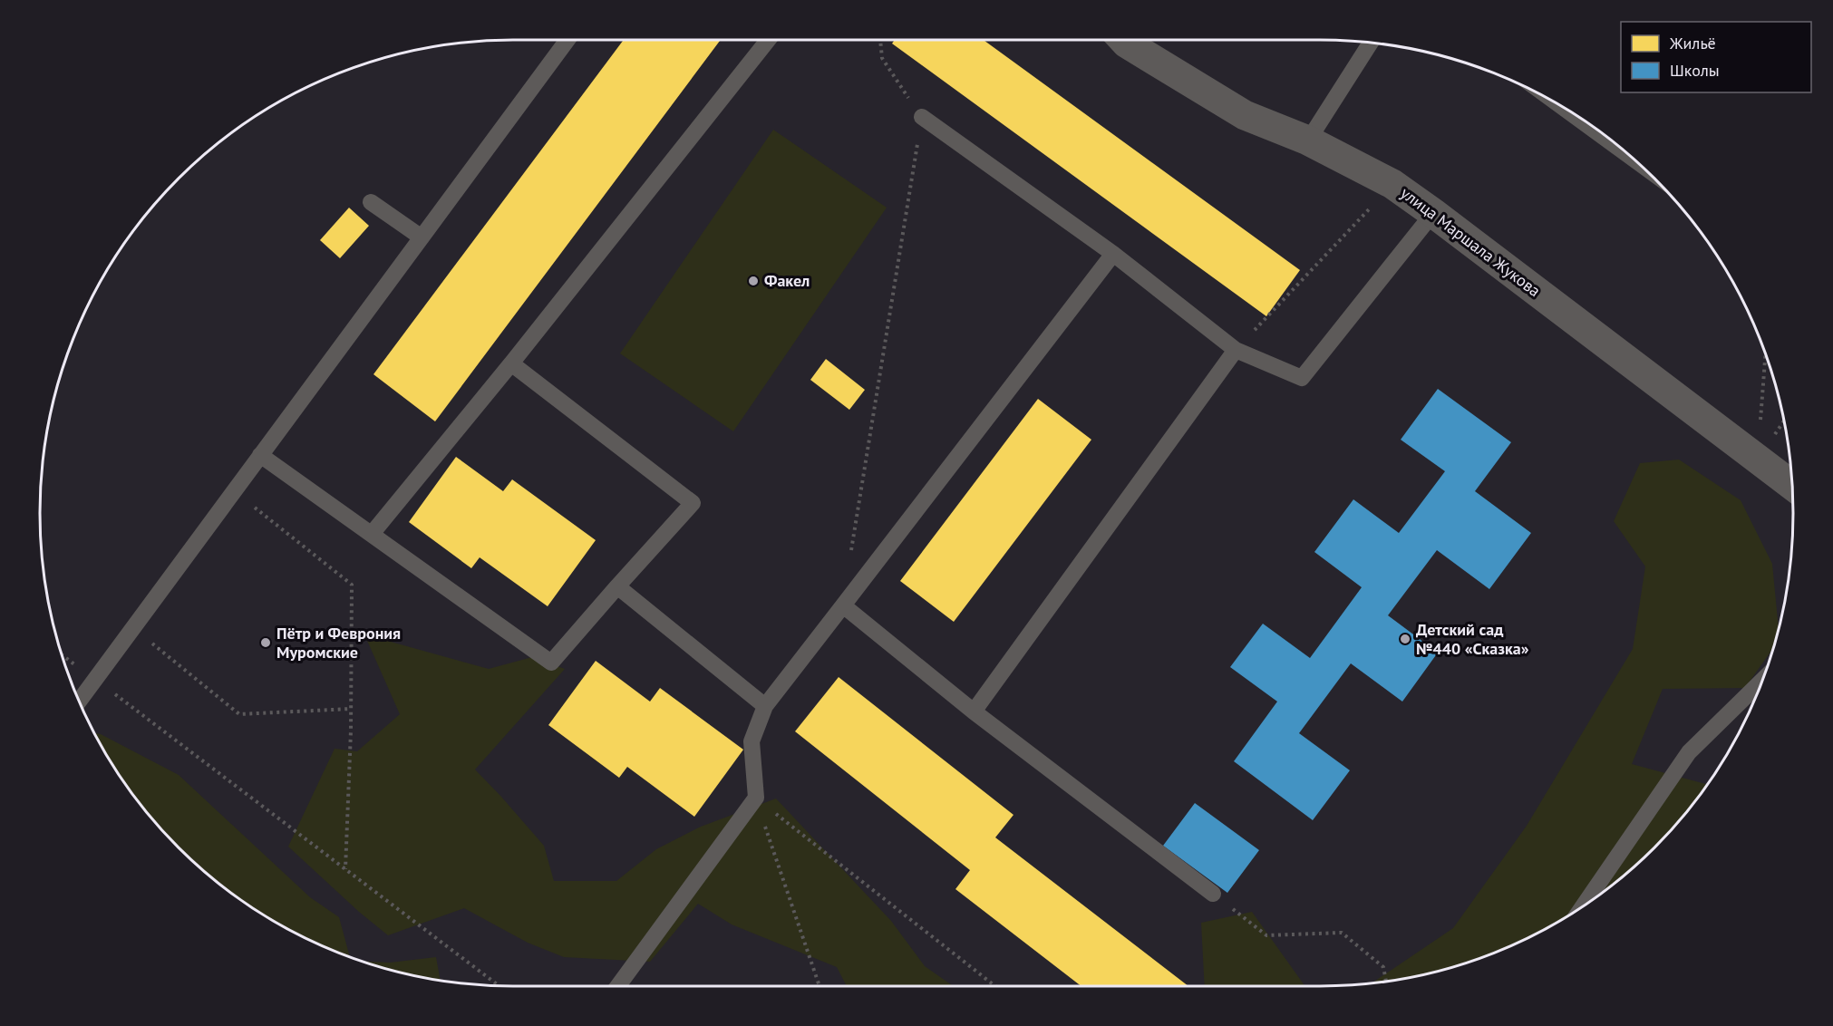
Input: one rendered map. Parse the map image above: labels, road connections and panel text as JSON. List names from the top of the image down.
{
  "streets": {
    "street": ["улица Маршала Жукова"]
  },
  "places": ["Факел", "Детский сад №440 «Сказка»", "Пётр и Феврония Муромские"],
  "legend": ["Жильё", "Школы"]
}
